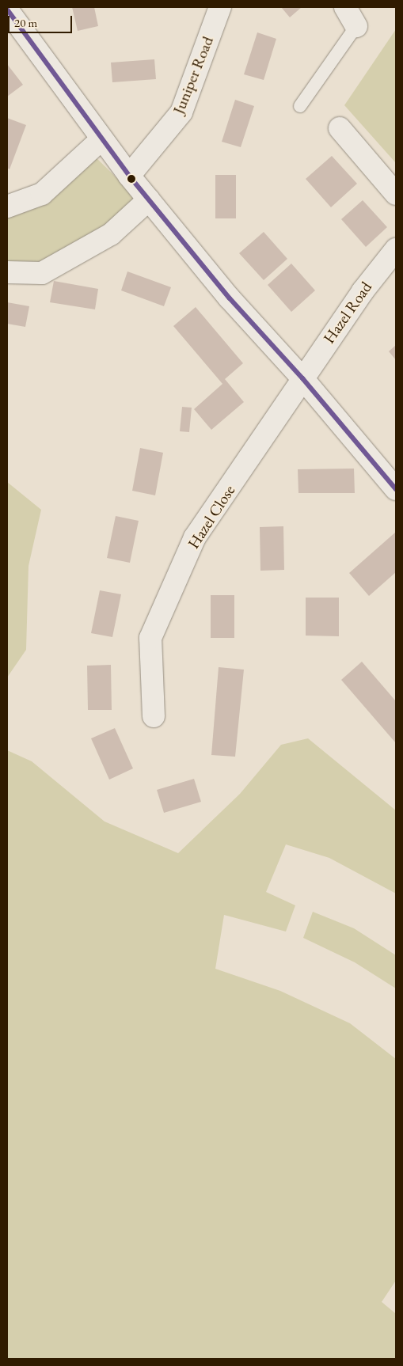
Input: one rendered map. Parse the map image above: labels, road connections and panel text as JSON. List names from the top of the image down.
{
  "streets": {
    "street": ["Juniper Road", "Hazel Road", "Hazel Close"]
  },
  "crossings": [
    ["Hazel Road", "Hazel Close"]
  ],
  "scale_bar": "20 m"
}
